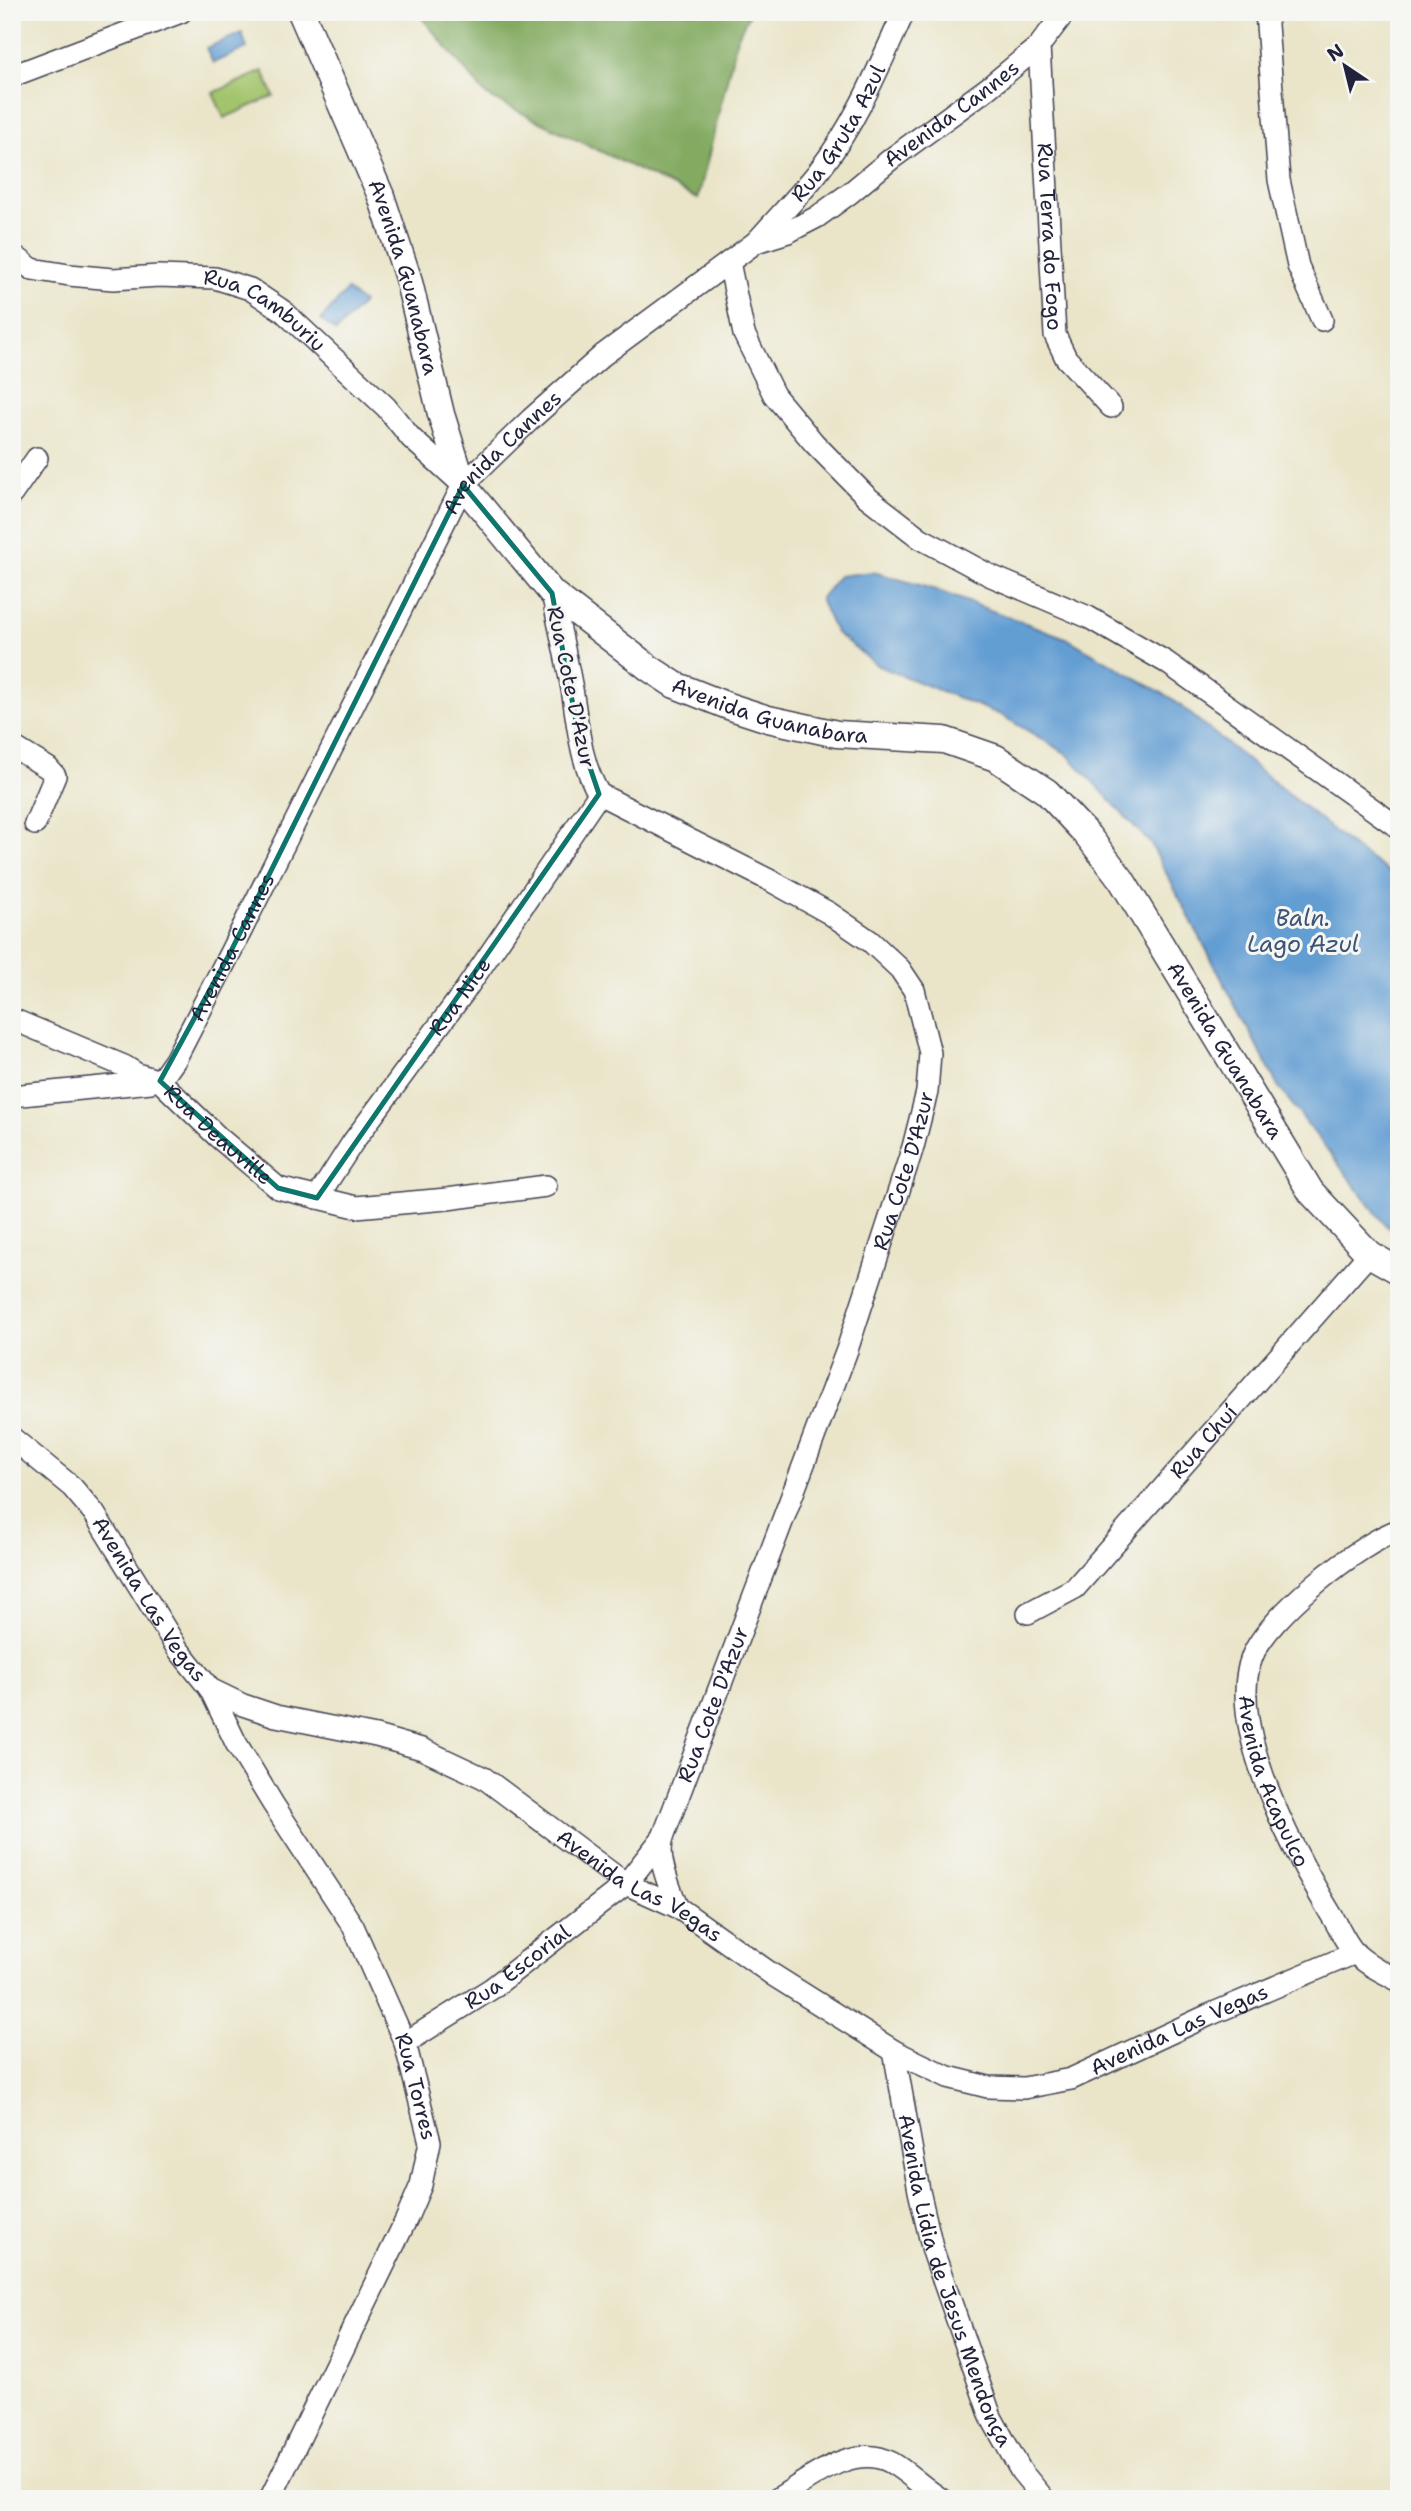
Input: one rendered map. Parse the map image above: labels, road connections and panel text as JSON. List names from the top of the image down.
{
  "streets": {
    "street": [
      "Avenida Cannes",
      "Rua Gruta Azul",
      "Rua Terra do Fogo",
      "Avenida Guanabara",
      "Rua Camburiu",
      "Rua Cote D'Azur",
      "Rua Nice",
      "Rua Deauville",
      "Rua Chuí",
      "Avenida Las Vegas",
      "Avenida Acapulco",
      "Rua Escorial",
      "Rua Torres",
      "Avenida Lídia de Jesus Mendonça"
    ]
  },
  "crossings": [
    ["Avenida Cannes", "Rua Gruta Azul"],
    ["Avenida Cannes", "Rua Terra do Fogo"],
    ["Avenida Cannes", "Avenida Guanabara"],
    ["Avenida Cannes", "Rua Camburiu"],
    ["Avenida Cannes", "Rua Deauville"],
    ["Avenida Guanabara", "Rua Camburiu"],
    ["Avenida Guanabara", "Rua Cote D'Azur"],
    ["Avenida Guanabara", "Rua Chuí"],
    ["Rua Cote D'Azur", "Rua Nice"],
    ["Rua Cote D'Azur", "Avenida Las Vegas"],
    ["Rua Cote D'Azur", "Rua Escorial"],
    ["Rua Nice", "Rua Deauville"],
    ["Avenida Las Vegas", "Avenida Acapulco"],
    ["Avenida Las Vegas", "Rua Escorial"],
    ["Avenida Las Vegas", "Rua Torres"],
    ["Avenida Las Vegas", "Avenida Lídia de Jesus Mendonça"],
    ["Rua Escorial", "Rua Torres"]
  ],
  "water": ["Baln. Lago Azul"],
  "north": "top left"
}
